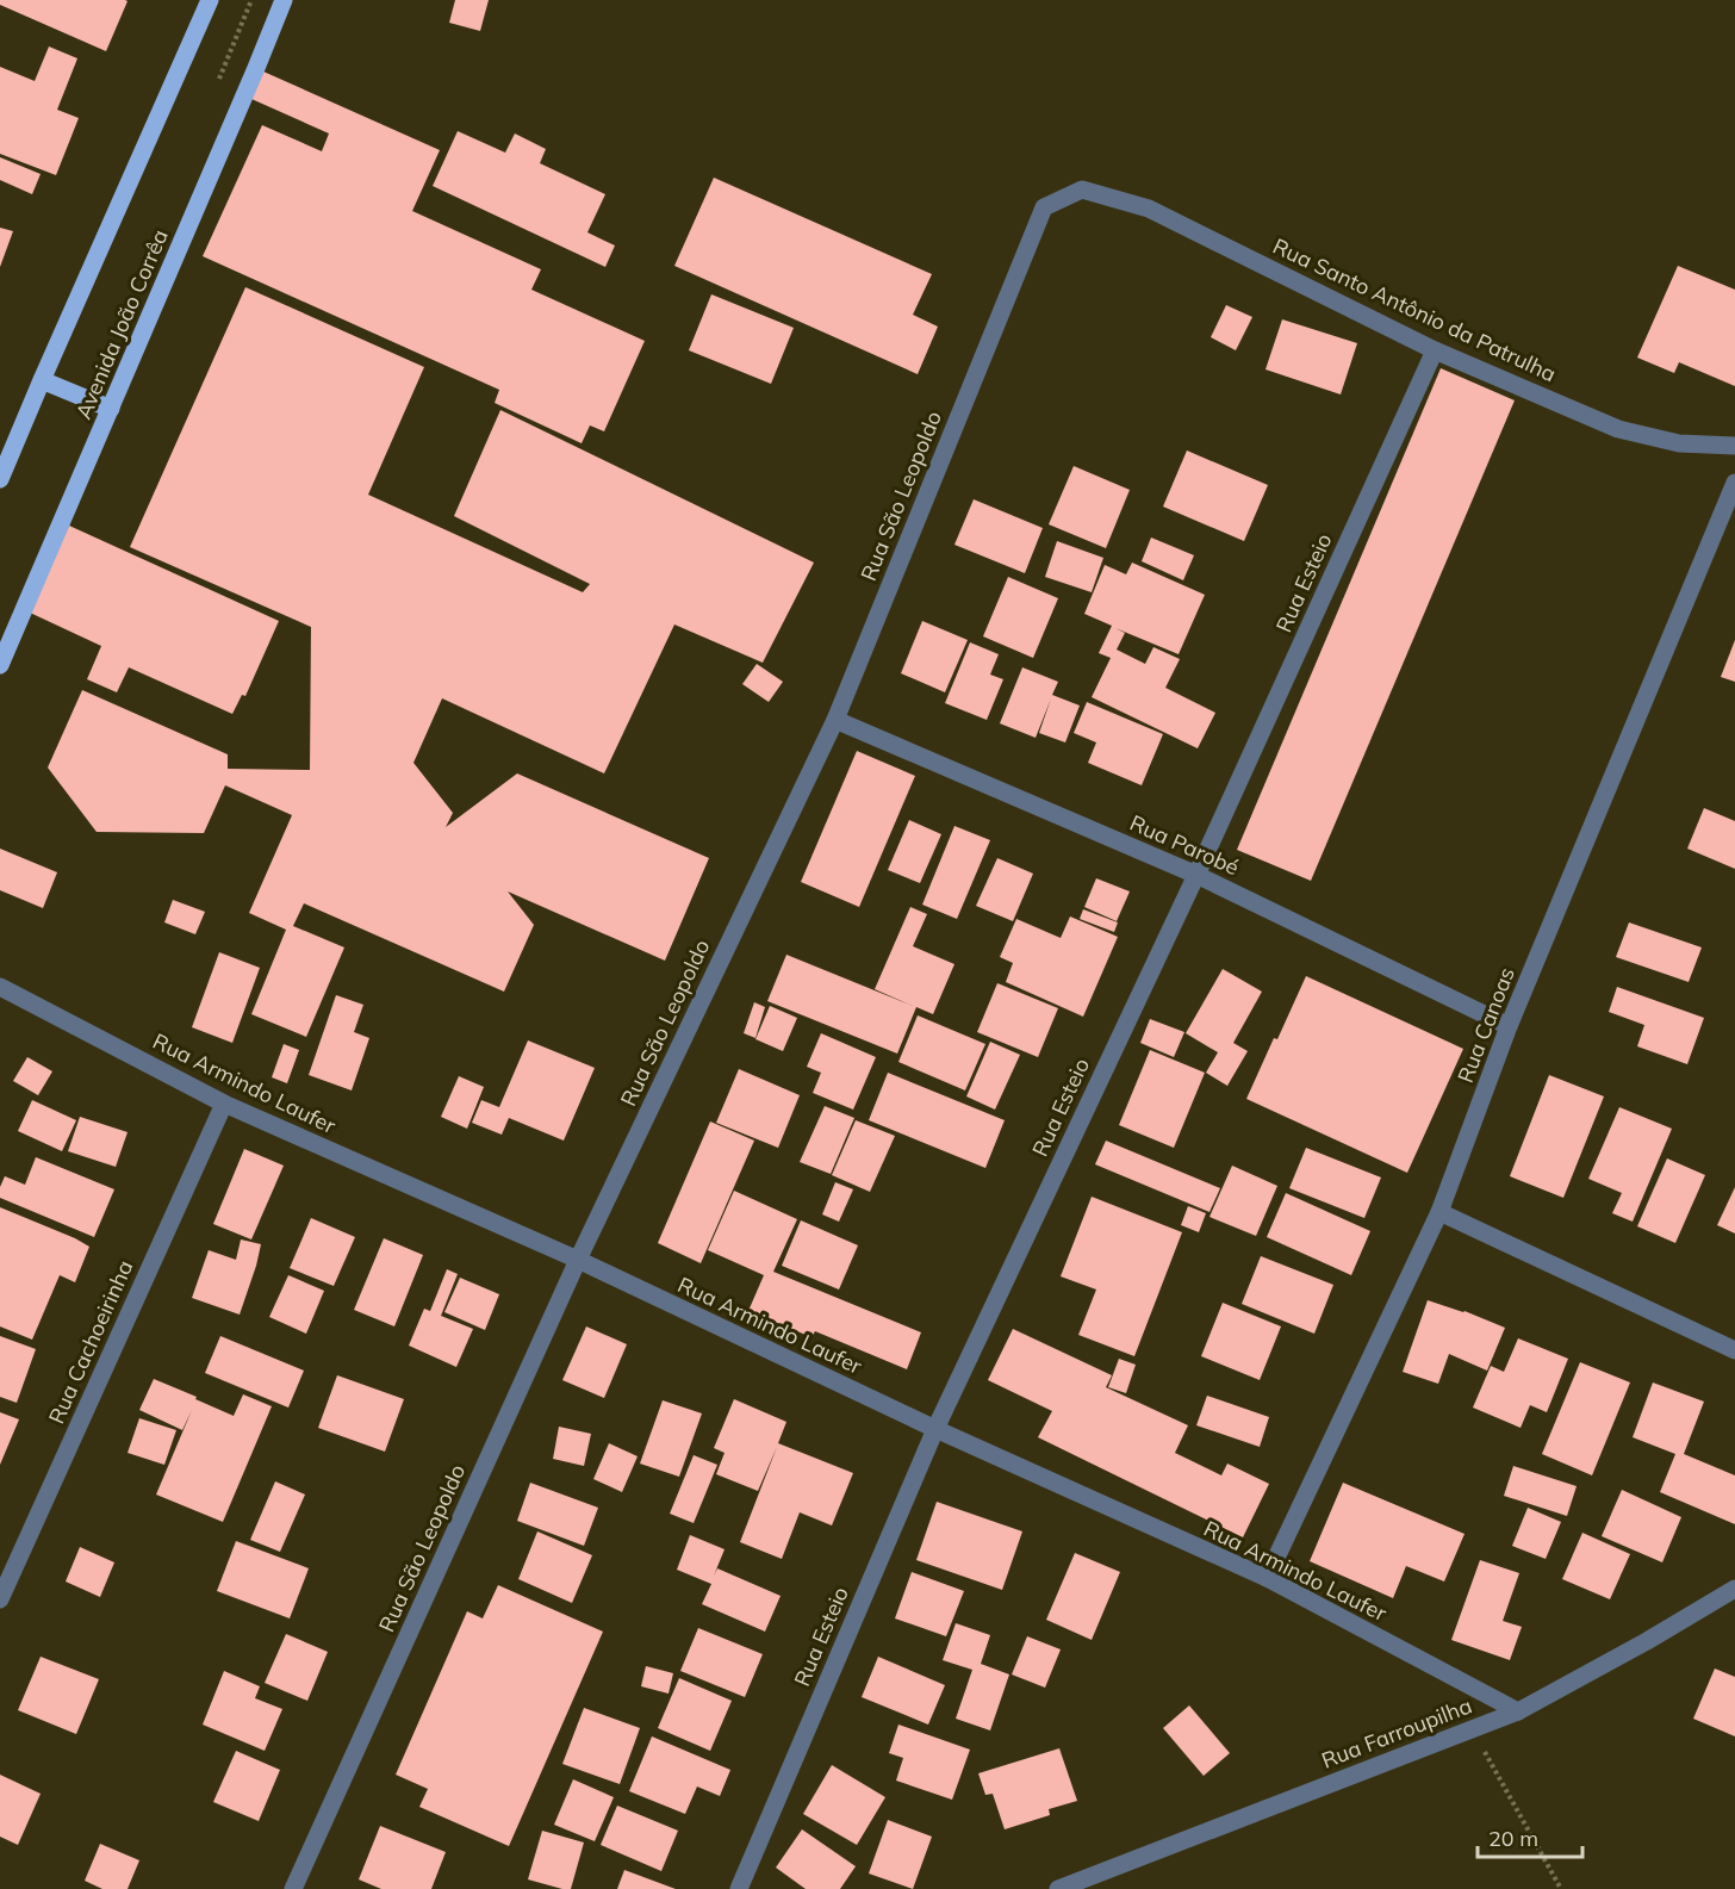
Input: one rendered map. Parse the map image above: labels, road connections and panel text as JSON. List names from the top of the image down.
{
  "streets": {
    "main road": ["Avenida João Corrêa"],
    "street": [
      "Rua Santo Antônio da Patrulha",
      "Rua São Leopoldo",
      "Rua Esteio",
      "Rua Parobé",
      "Rua Canoas",
      "Rua Armindo Laufer",
      "Rua Cachoeirinha",
      "Rua Farroupilha"
    ]
  },
  "crossings": [
    ["Rua Santo Antônio da Patrulha", "Rua São Leopoldo"],
    ["Rua Santo Antônio da Patrulha", "Rua Esteio"],
    ["Rua São Leopoldo", "Rua Parobé"],
    ["Rua São Leopoldo", "Rua Armindo Laufer"],
    ["Rua Esteio", "Rua Parobé"],
    ["Rua Esteio", "Rua Armindo Laufer"],
    ["Rua Parobé", "Rua Canoas"],
    ["Rua Canoas", "Rua Armindo Laufer"],
    ["Rua Armindo Laufer", "Rua Cachoeirinha"],
    ["Rua Armindo Laufer", "Rua Farroupilha"]
  ],
  "scale_bar": "20 m"
}
